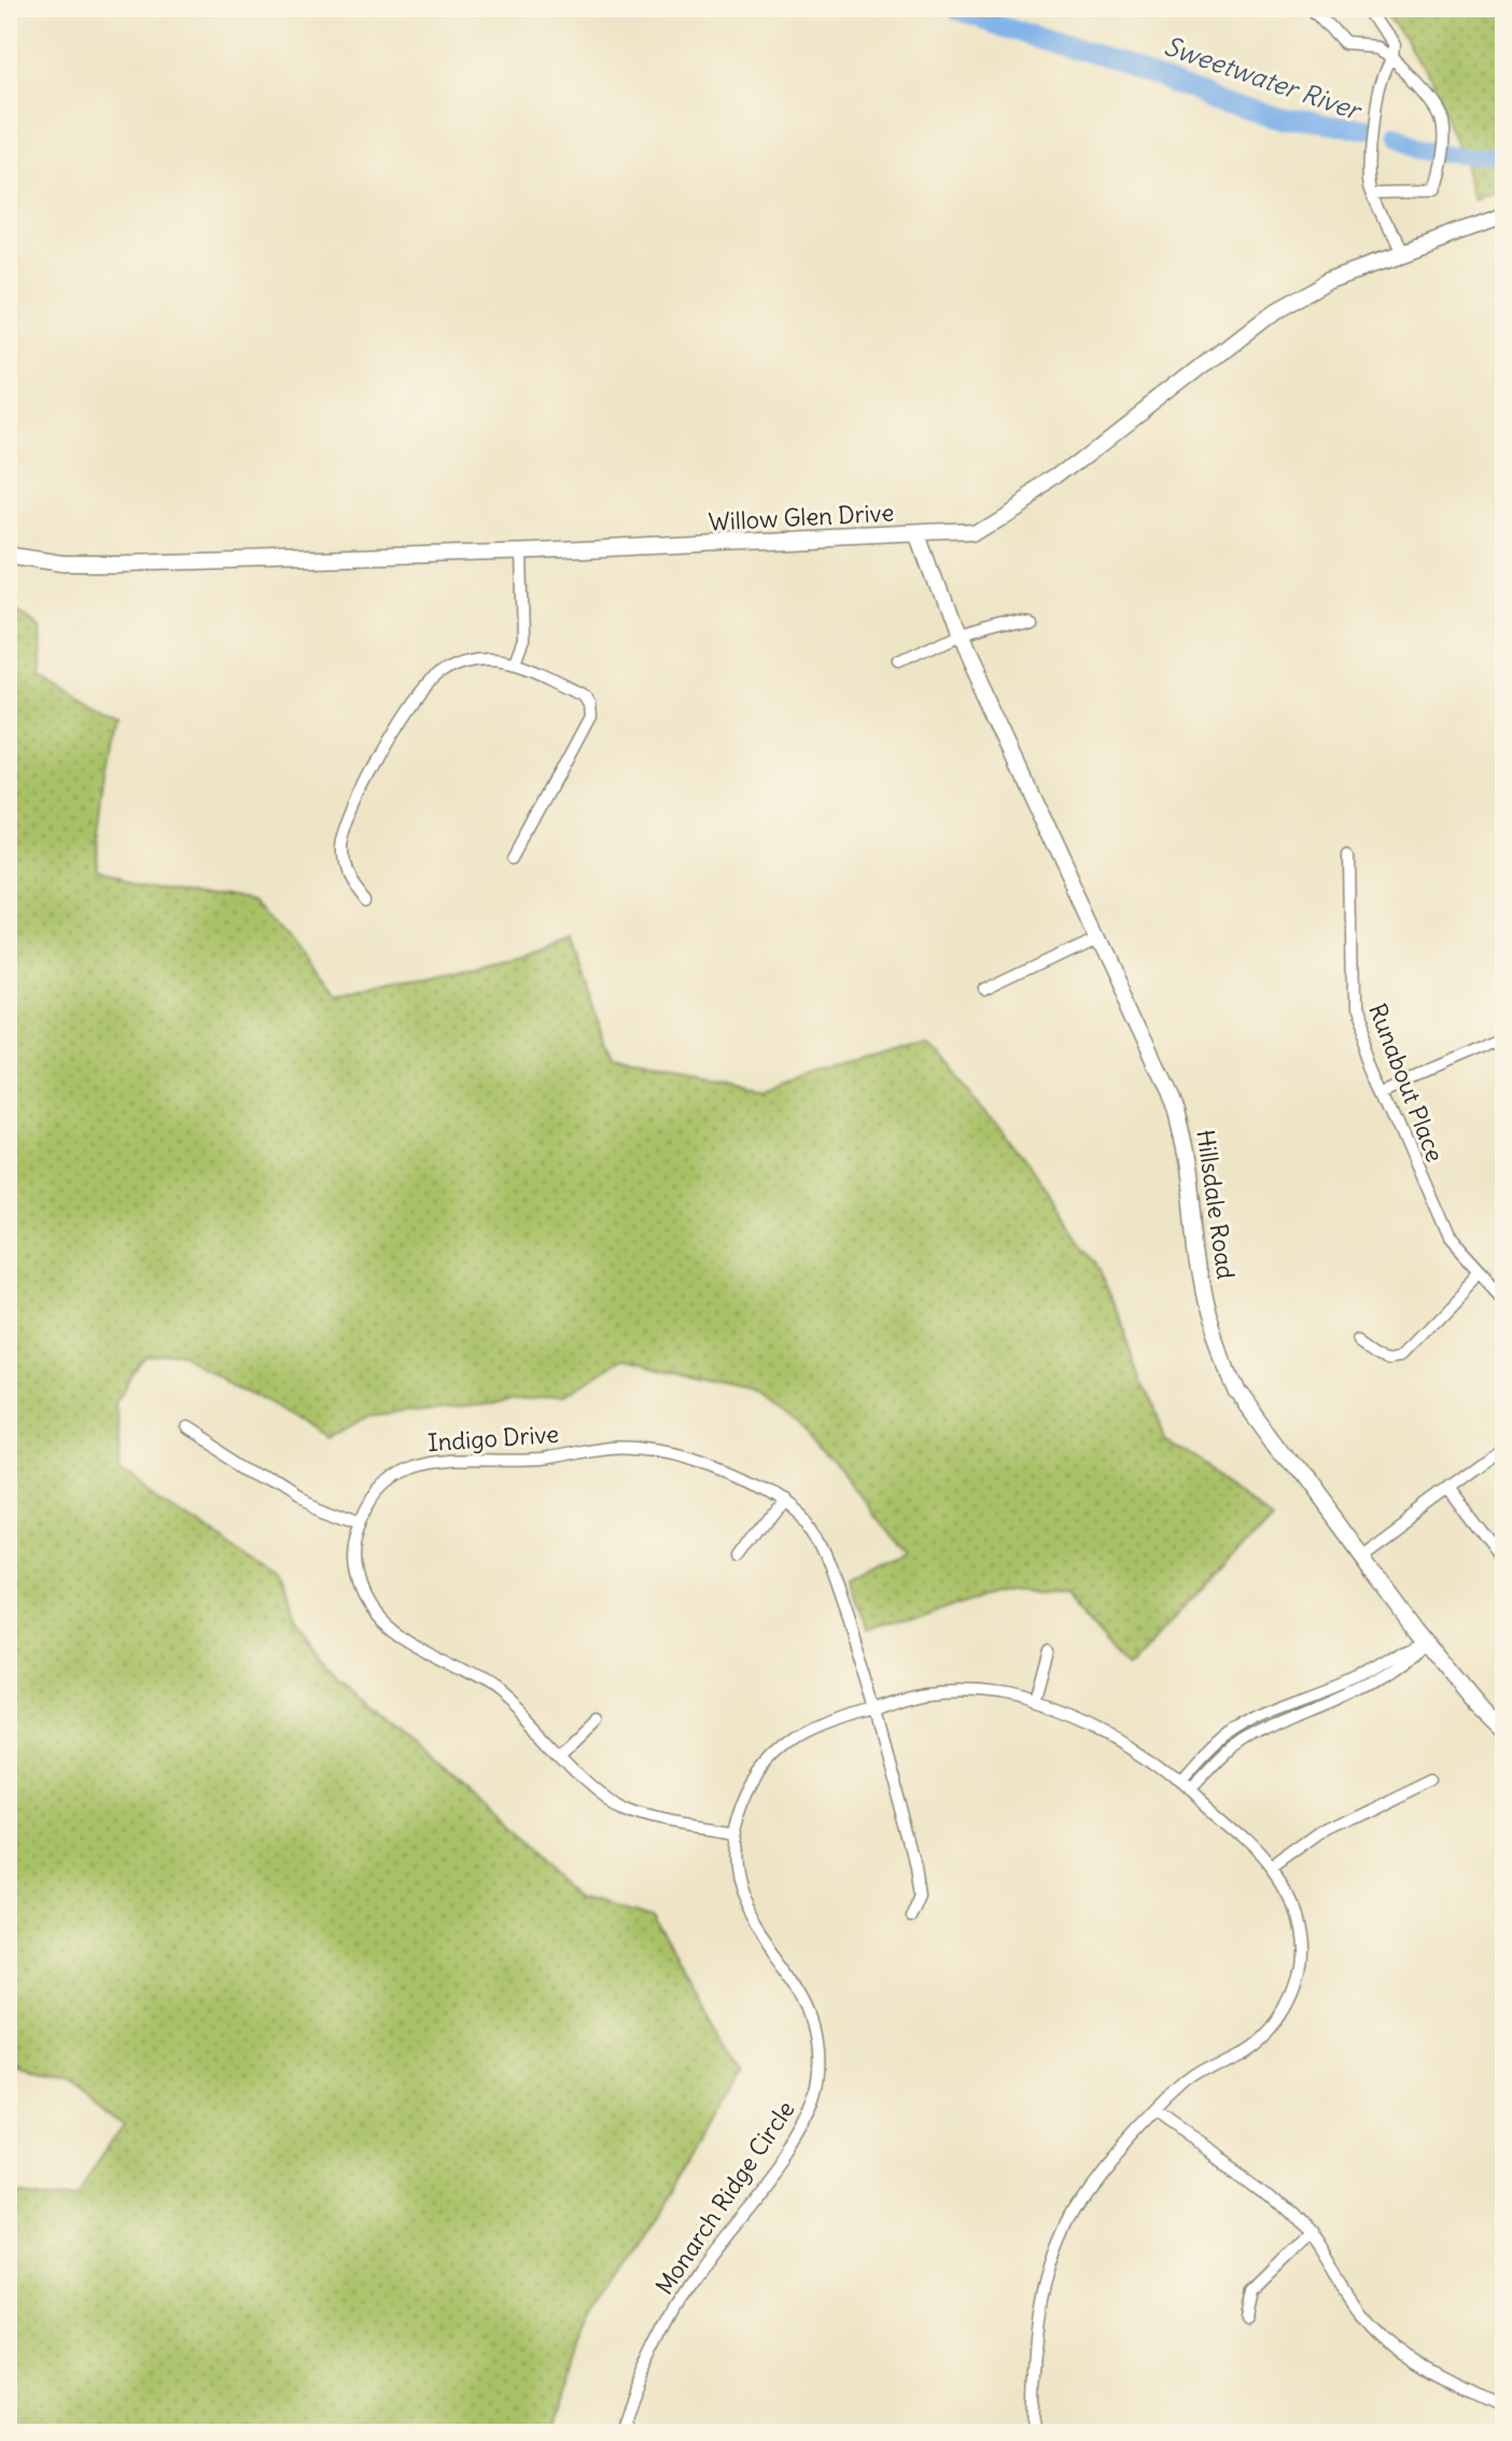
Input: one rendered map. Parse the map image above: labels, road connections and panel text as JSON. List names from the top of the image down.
{
  "streets": {
    "main road": ["Willow Glen Drive", "Hillsdale Road"],
    "street": ["Runabout Place", "Indigo Drive", "Monarch Ridge Circle"]
  },
  "crossings": [
    ["Willow Glen Drive", "Hillsdale Road"],
    ["Indigo Drive", "Monarch Ridge Circle"]
  ],
  "water": ["Sweetwater River"]
}
